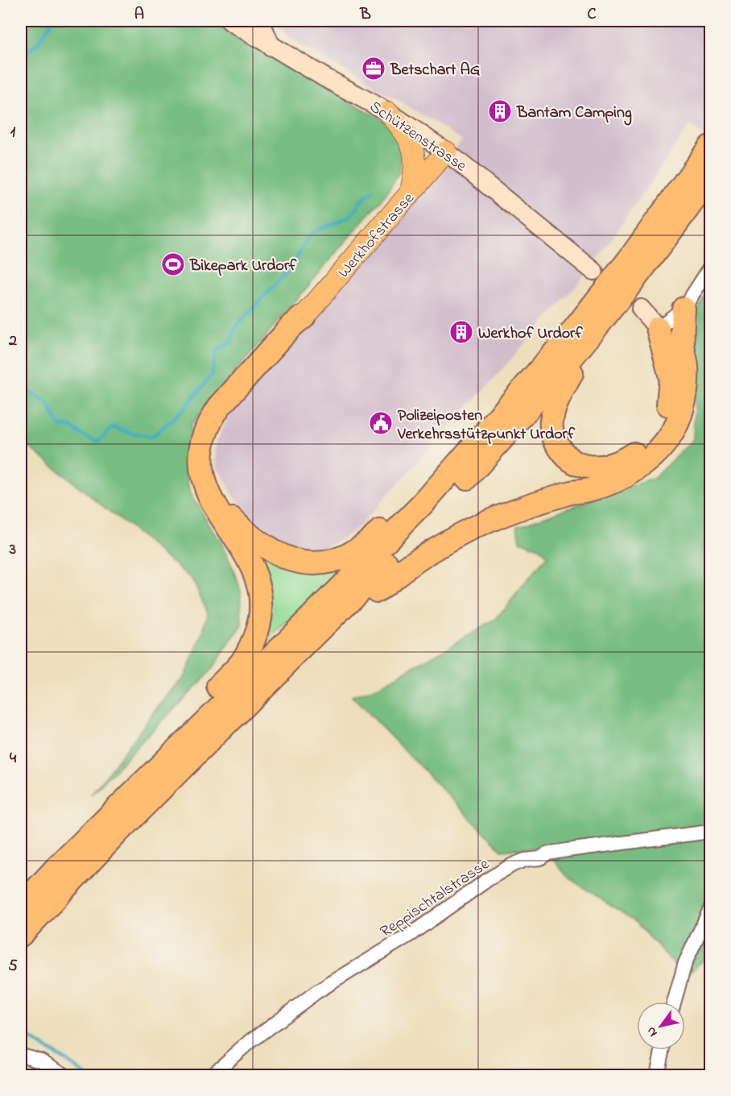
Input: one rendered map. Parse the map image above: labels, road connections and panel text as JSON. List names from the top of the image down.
{
  "streets": {
    "main road": ["Schützenstrasse", "Werkhofstrasse"],
    "street": ["Reppischtalstrasse"]
  },
  "crossings": [
    ["Schützenstrasse", "Werkhofstrasse"]
  ],
  "places": {
    "office": ["Betschart AG"],
    "building": ["Bantam Camping", "Werkhof Urdorf"],
    "sports": ["Bikepark Urdorf"],
    "public building": ["Polizeiposten Verkehrsstützpunkt Urdorf"]
  },
  "north": "bottom left",
  "grid": {
    "columns": ["A", "B", "C"],
    "rows": [
      "1",
      "2",
      "3",
      "4",
      "5"
    ]
  }
}
